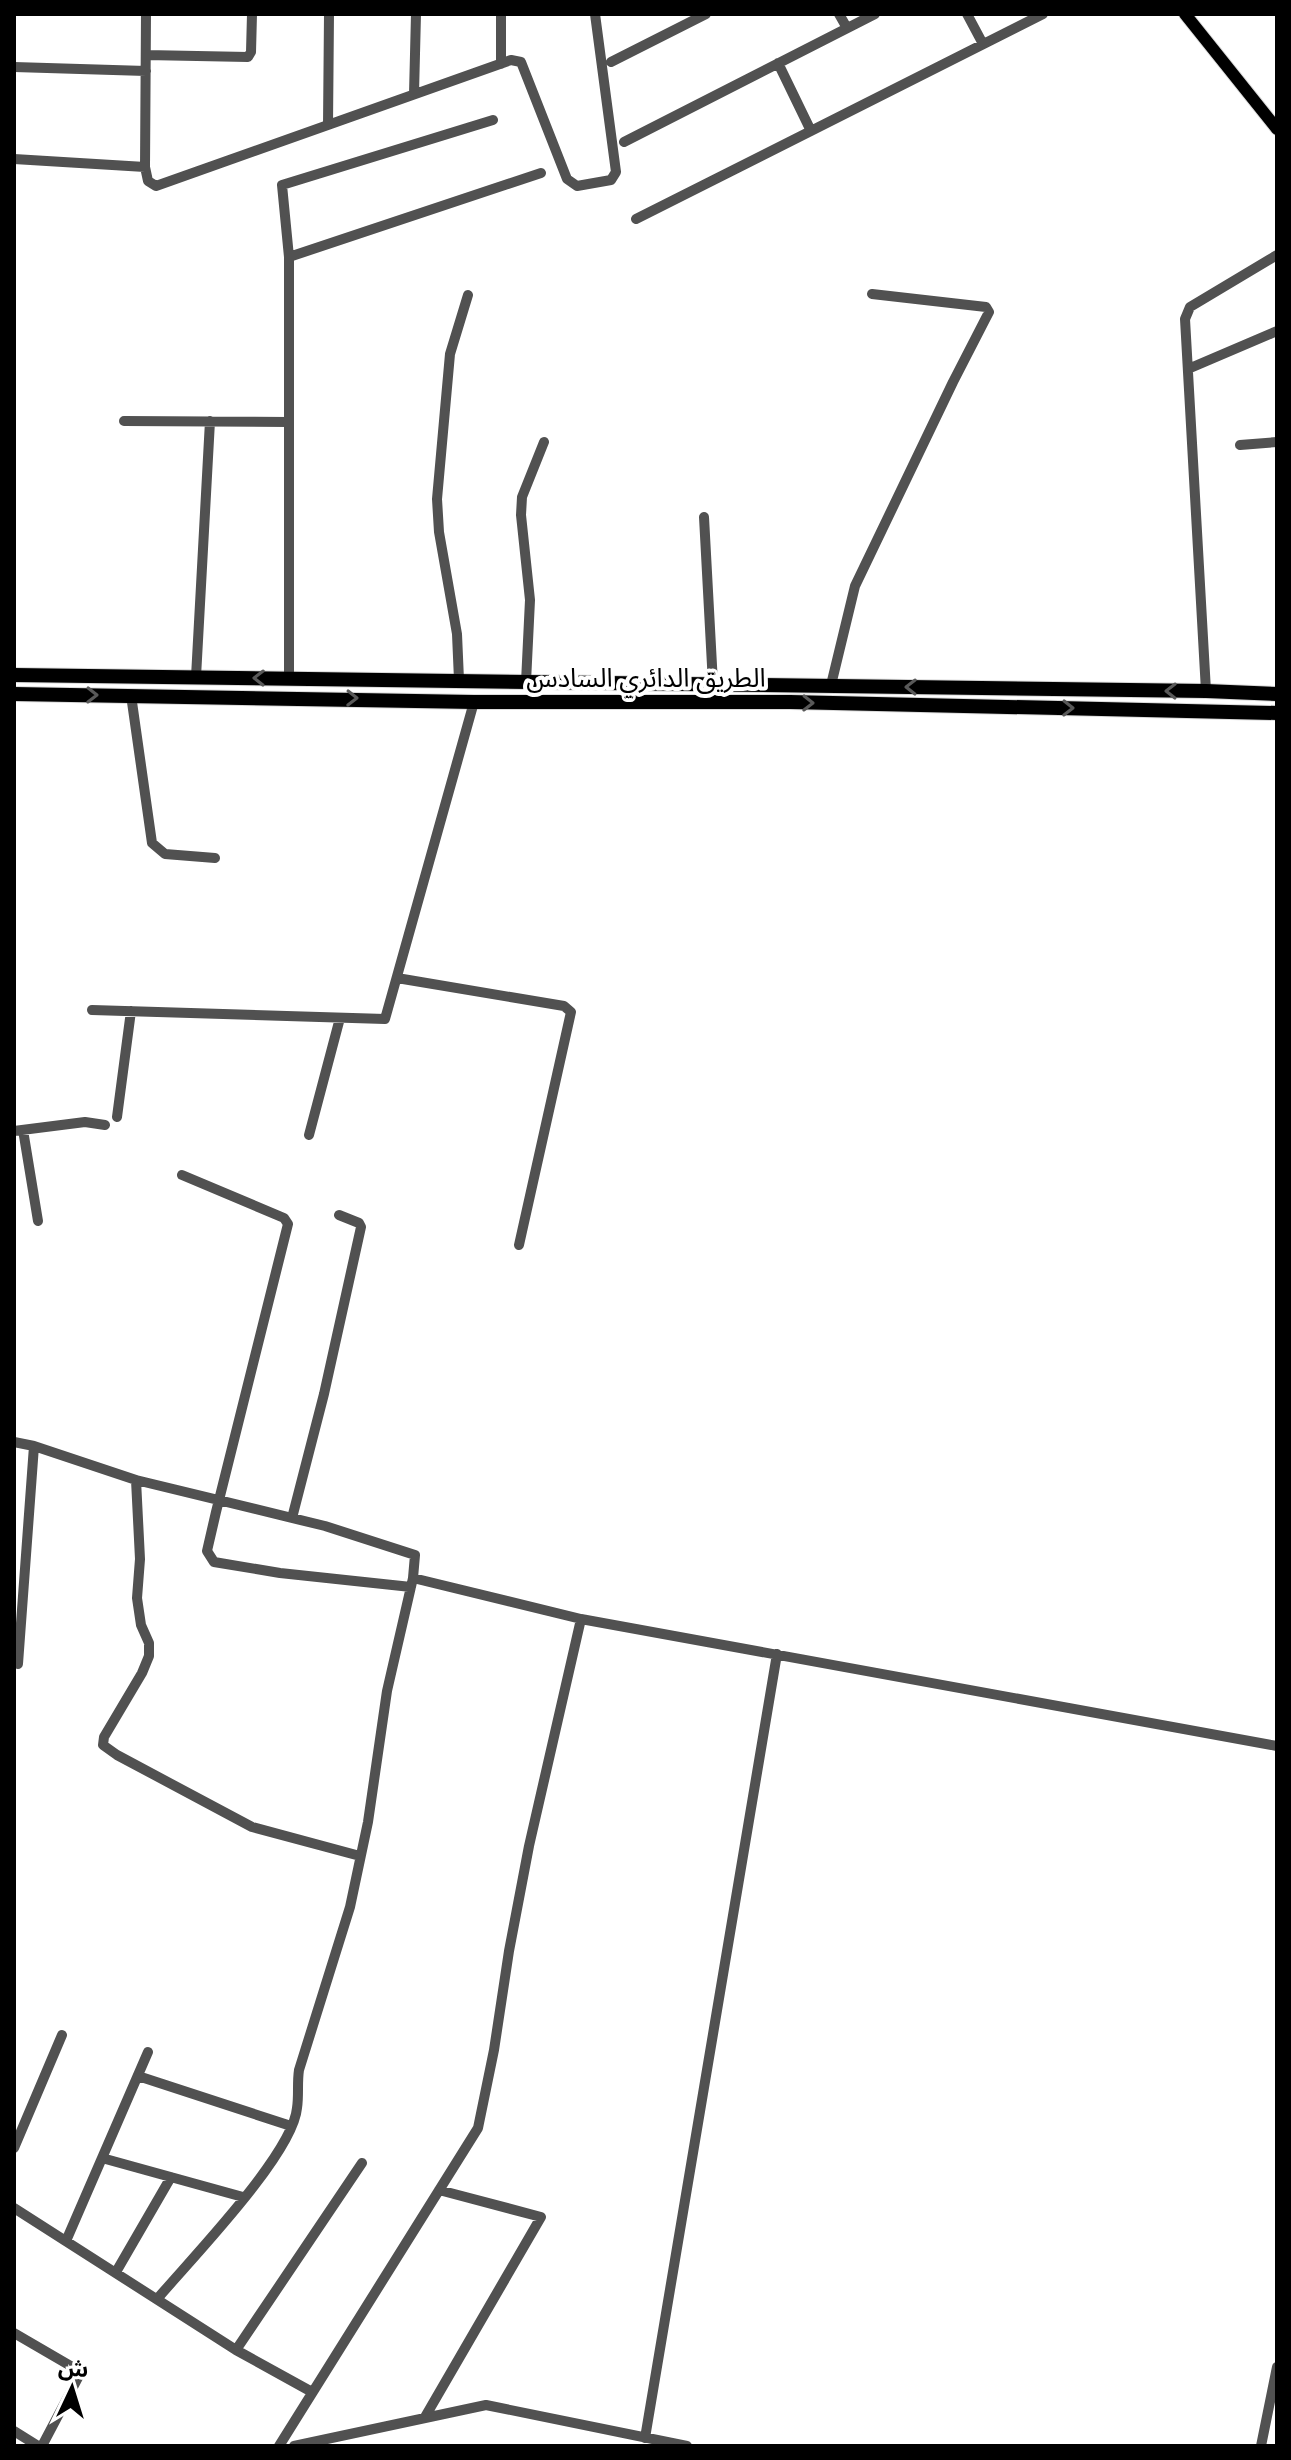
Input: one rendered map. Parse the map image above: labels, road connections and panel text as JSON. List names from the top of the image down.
{
  "streets": {
    "highway": ["الطريق الدائري السادس"]
  },
  "north": "top"
}
